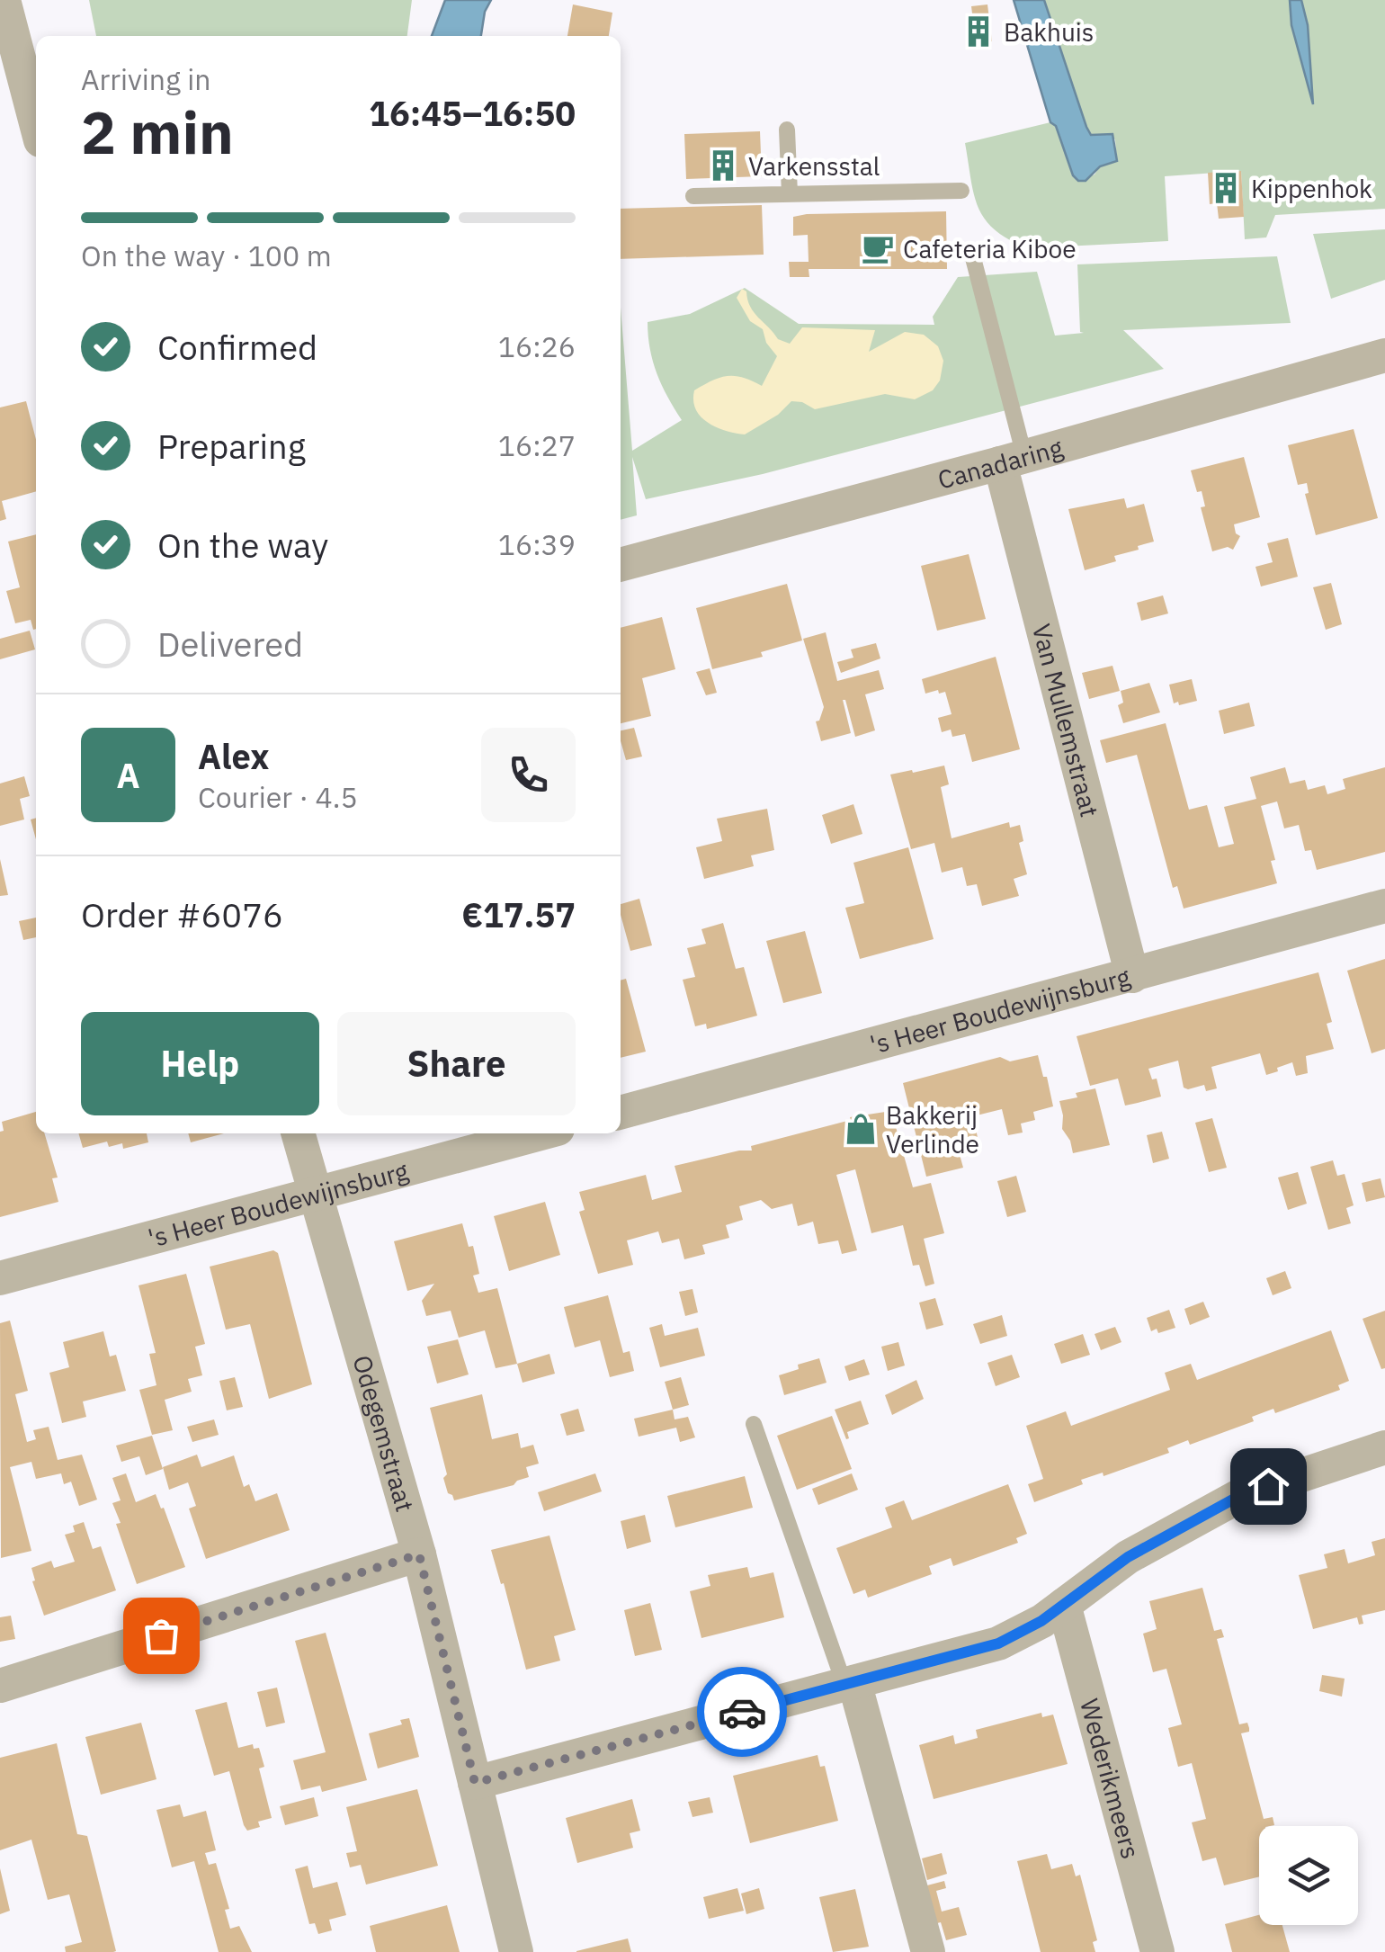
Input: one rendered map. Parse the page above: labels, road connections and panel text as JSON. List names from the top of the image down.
{
  "streets": {
    "street": [
      "Canadaring",
      "Van Mullemstraat",
      "'s Heer Boudewijnsburg",
      "Odegemstraat",
      "Wederikmeers"
    ]
  },
  "crossings": [
    ["Canadaring", "Van Mullemstraat"],
    ["Van Mullemstraat", "'s Heer Boudewijnsburg"],
    ["'s Heer Boudewijnsburg", "Odegemstraat"]
  ],
  "places": {
    "building": ["Bakhuis", "Varkensstal", "Kippenhok"],
    "cafe": ["Cafeteria Kiboe"],
    "shop": ["Bakkerij Verlinde"]
  },
  "page": {
    "heading": ["2 min", "Arriving in", "16:45–16:50"],
    "panel": [
      "Alex",
      "Courier · 4.5",
      "Order #6076",
      "€17.57"
    ],
    "bar": "On the way · 100 m",
    "list": [
      ["Confirmed", "16:26"],
      ["Preparing", "16:27"],
      ["On the way", "16:39"],
      "Delivered"
    ],
    "round": "A",
    "buttons": ["Help", "Share"]
  }
}
